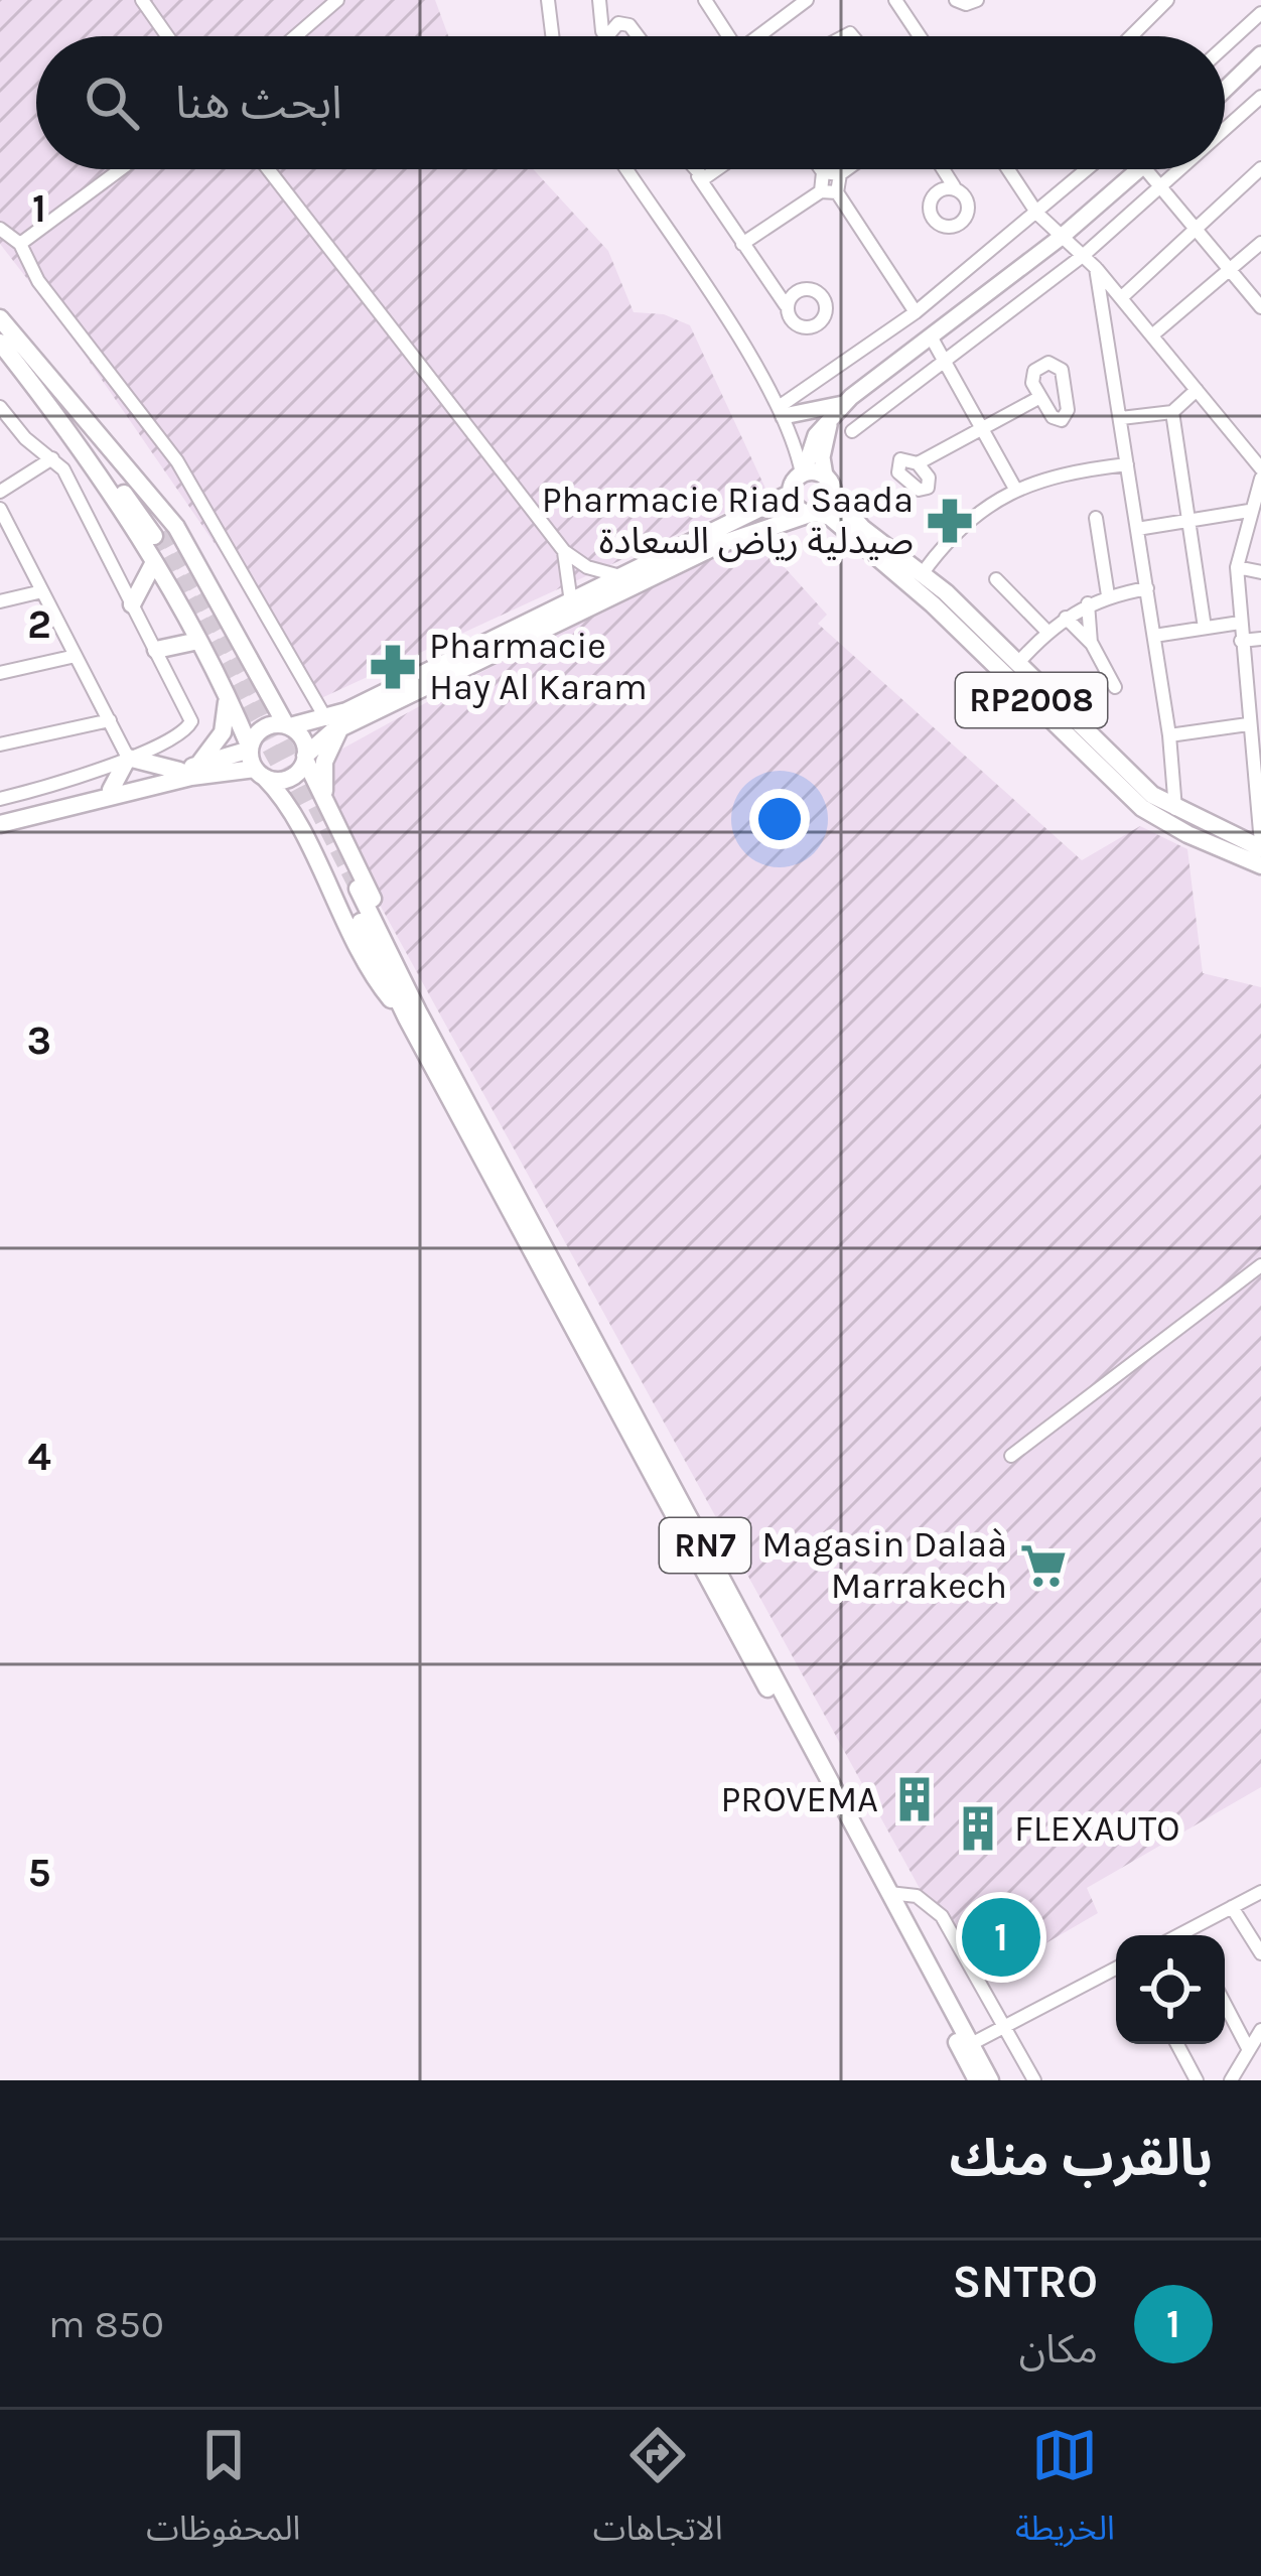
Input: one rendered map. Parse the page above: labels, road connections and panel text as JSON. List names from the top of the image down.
{
  "streets": {
    "highway": ["RP2008", "RN7"]
  },
  "places": {
    "pharmacy": ["Pharmacie Riad Saada صيدلية رياض السعادة", "Pharmacie Hay Al Karam"],
    "supermarket": ["Magasin Dalaà Marrakech"],
    "building": ["PROVEMA", "FLEXAUTO"]
  },
  "page": {
    "search": "ابحث هنا",
    "pins": "1",
    "heading": "بالقرب منك",
    "list": [
      {
        "mark": "1",
        "name": "SNTRO",
        "note": "مكان",
        "value": "850 m"
      }
    ],
    "nav": ["الخريطة", "الاتجاهات", "المحفوظات"]
  },
  "grid": {
    "rows": [
      "1",
      "2",
      "3",
      "4",
      "5"
    ]
  }
}
